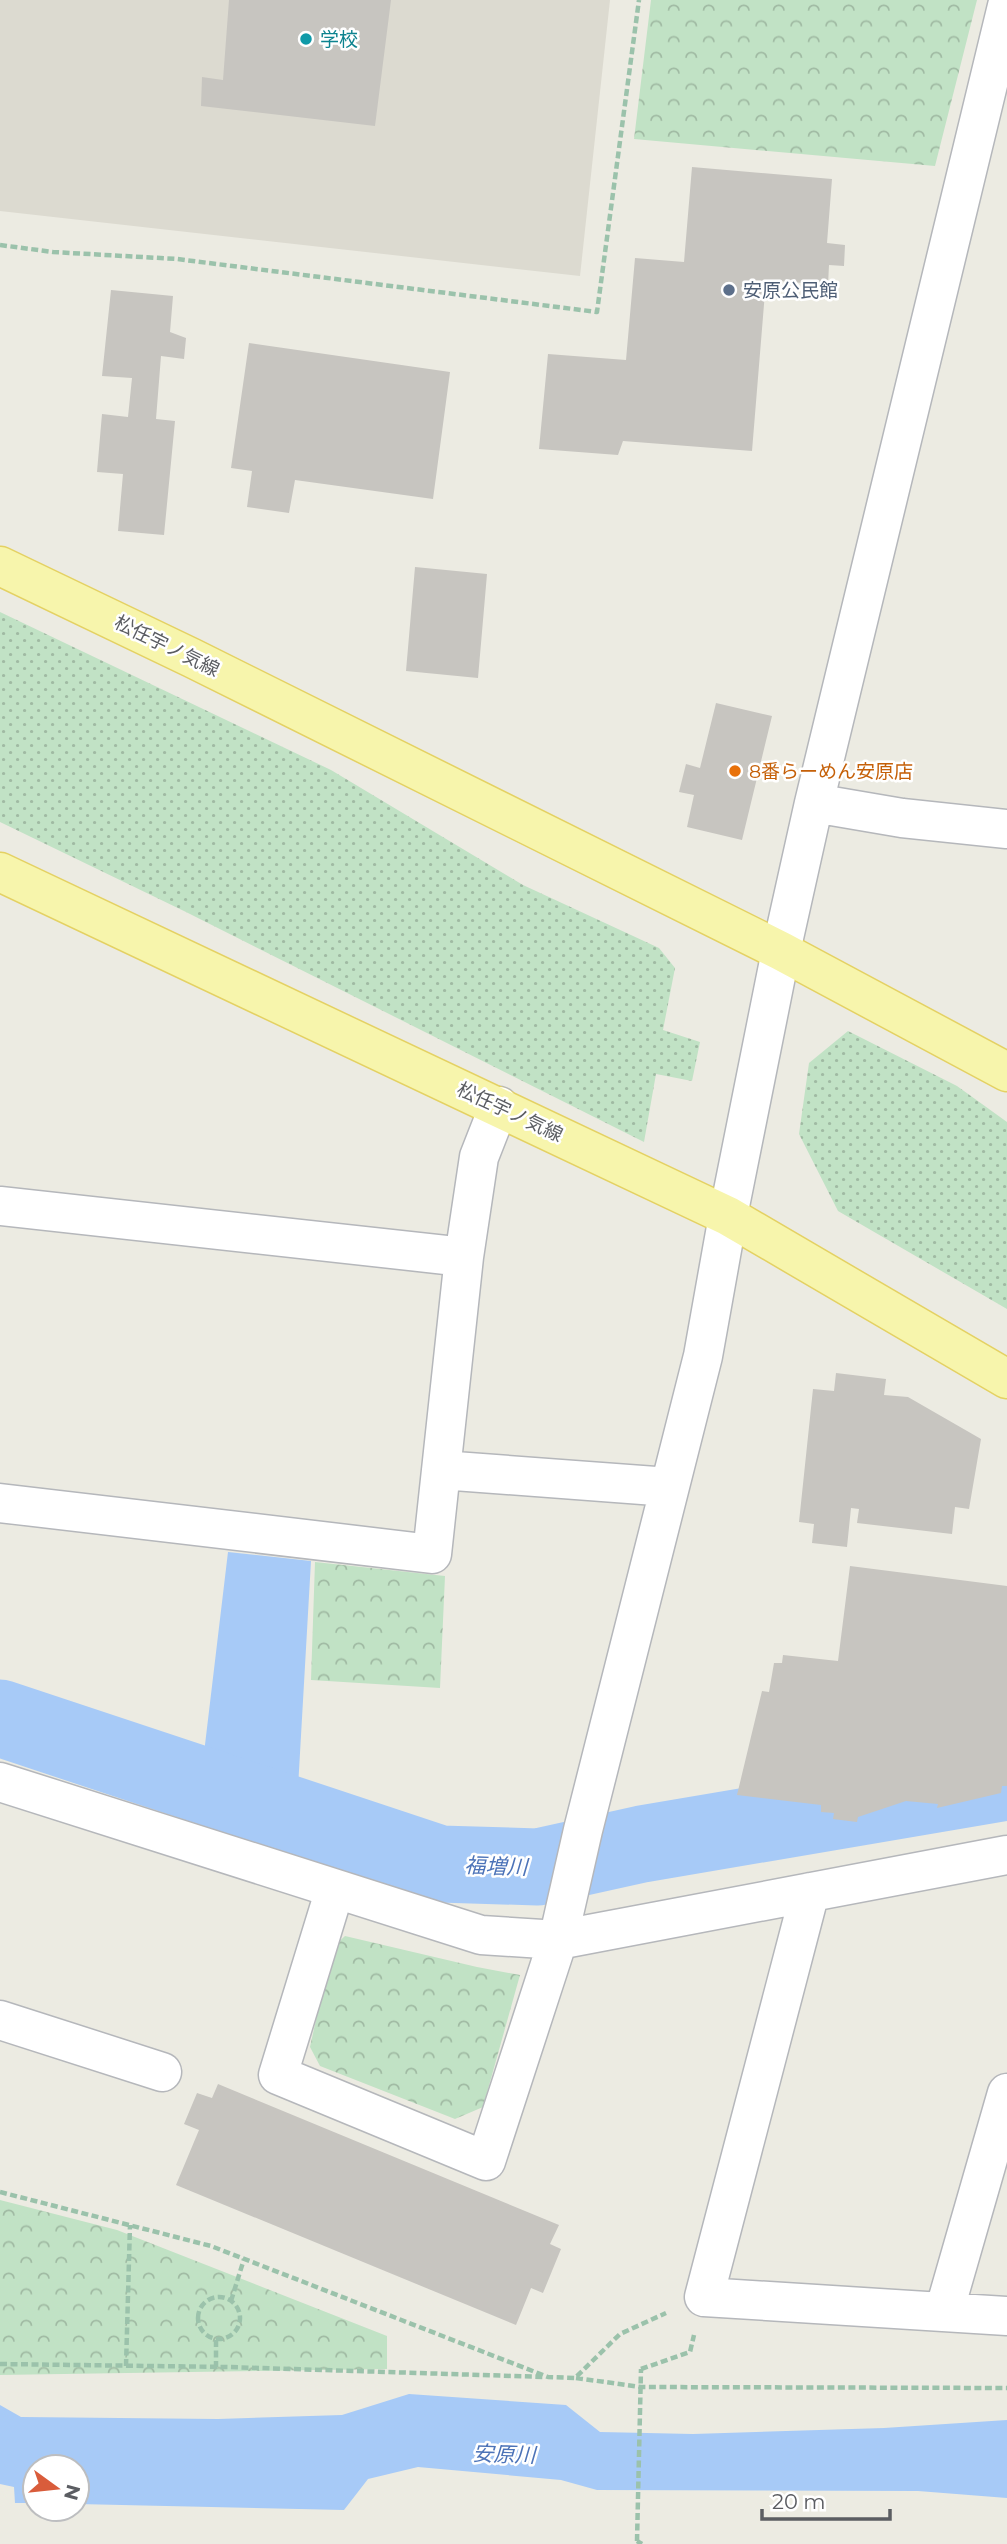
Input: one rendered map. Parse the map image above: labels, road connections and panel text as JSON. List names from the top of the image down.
{
  "streets": {
    "main road": ["松任宇ノ気線"]
  },
  "water": ["福増川", "安原川"],
  "places": ["学校", "安原公民館", "8番らーめん安原店"],
  "scale_bar": "20 m",
  "north": "right"
}
